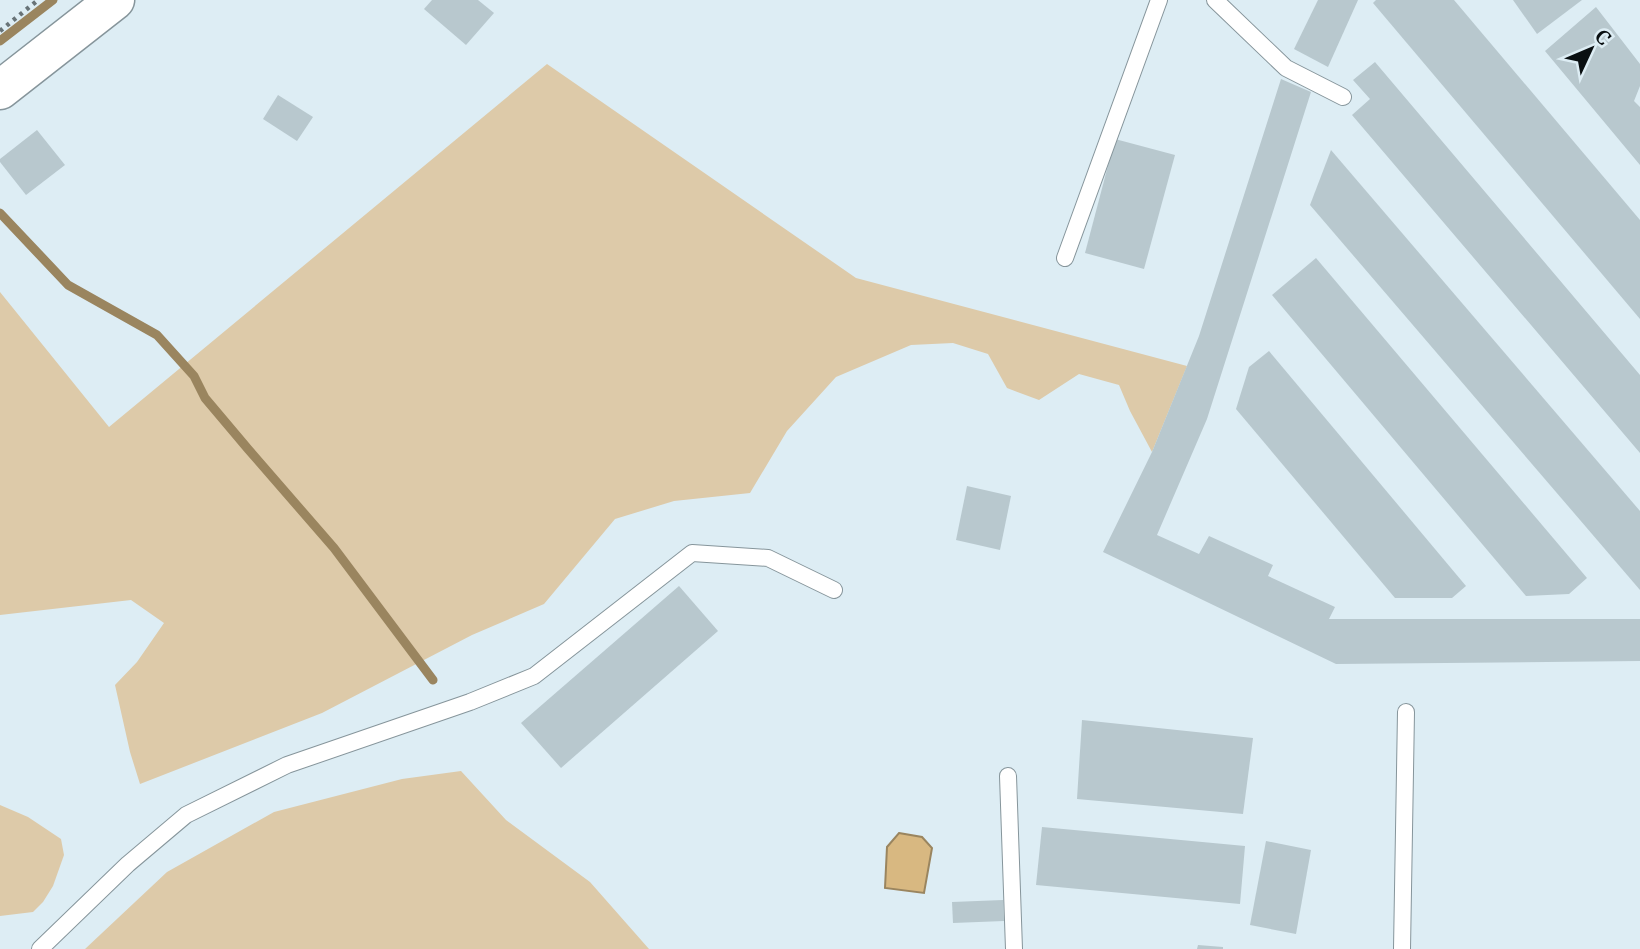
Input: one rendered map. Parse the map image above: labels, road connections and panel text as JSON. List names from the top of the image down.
{
  "north": "top right"
}
